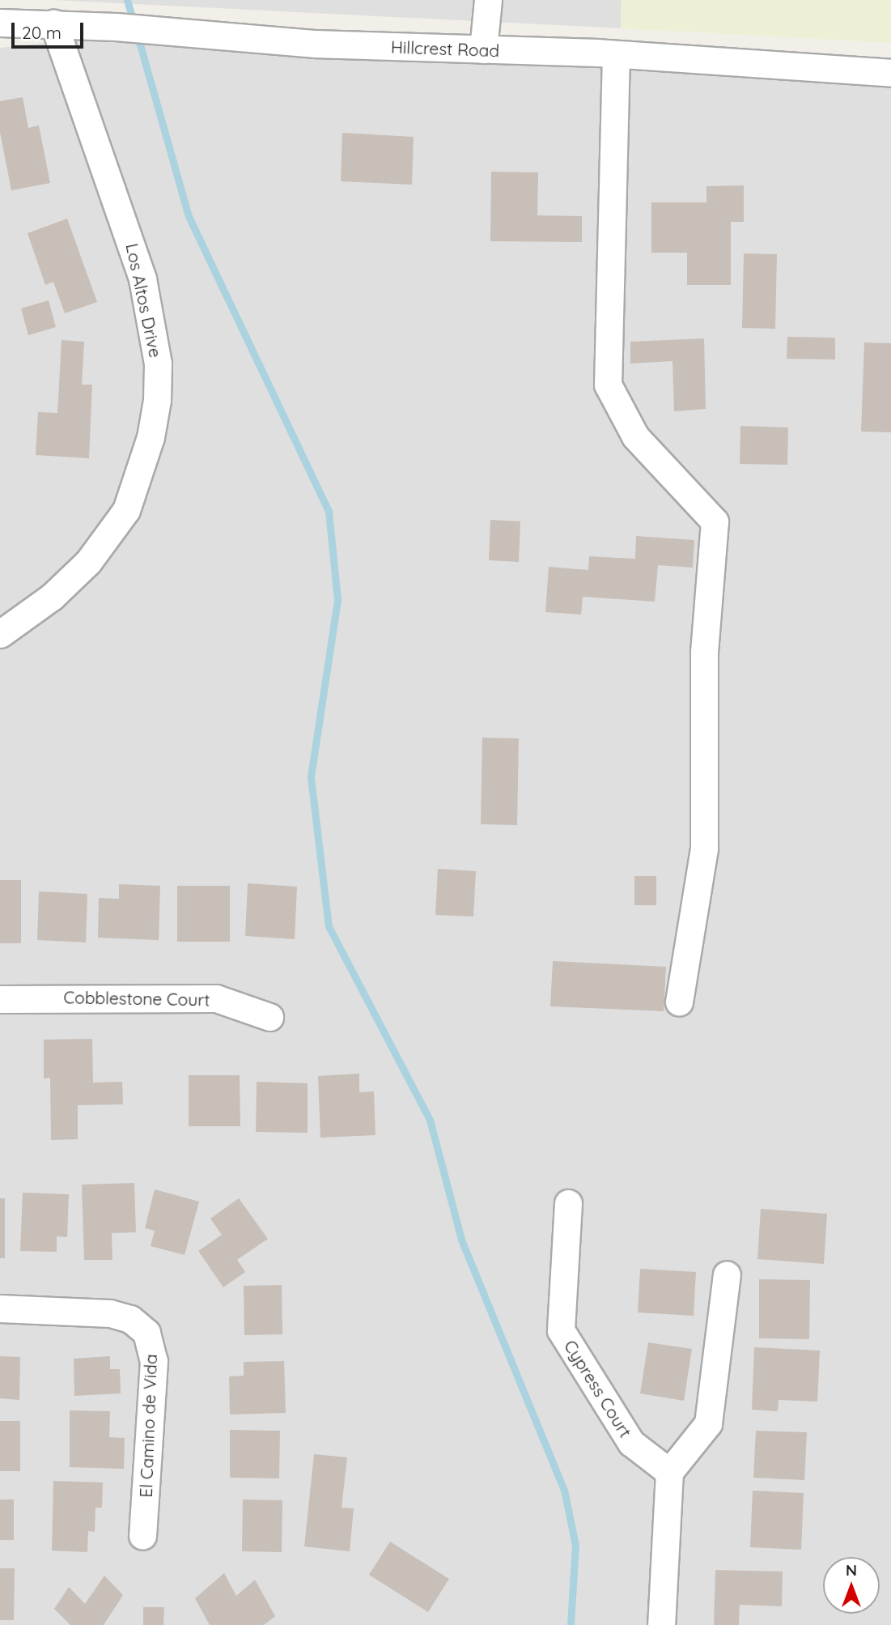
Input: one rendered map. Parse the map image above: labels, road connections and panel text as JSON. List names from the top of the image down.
{
  "streets": {
    "street": [
      "Hillcrest Road",
      "Los Altos Drive",
      "Cobblestone Court",
      "Cypress Court",
      "El Camino de Vida"
    ]
  },
  "crossings": [
    ["Hillcrest Road", "Los Altos Drive"]
  ],
  "scale_bar": "20 m",
  "north": "top"
}
